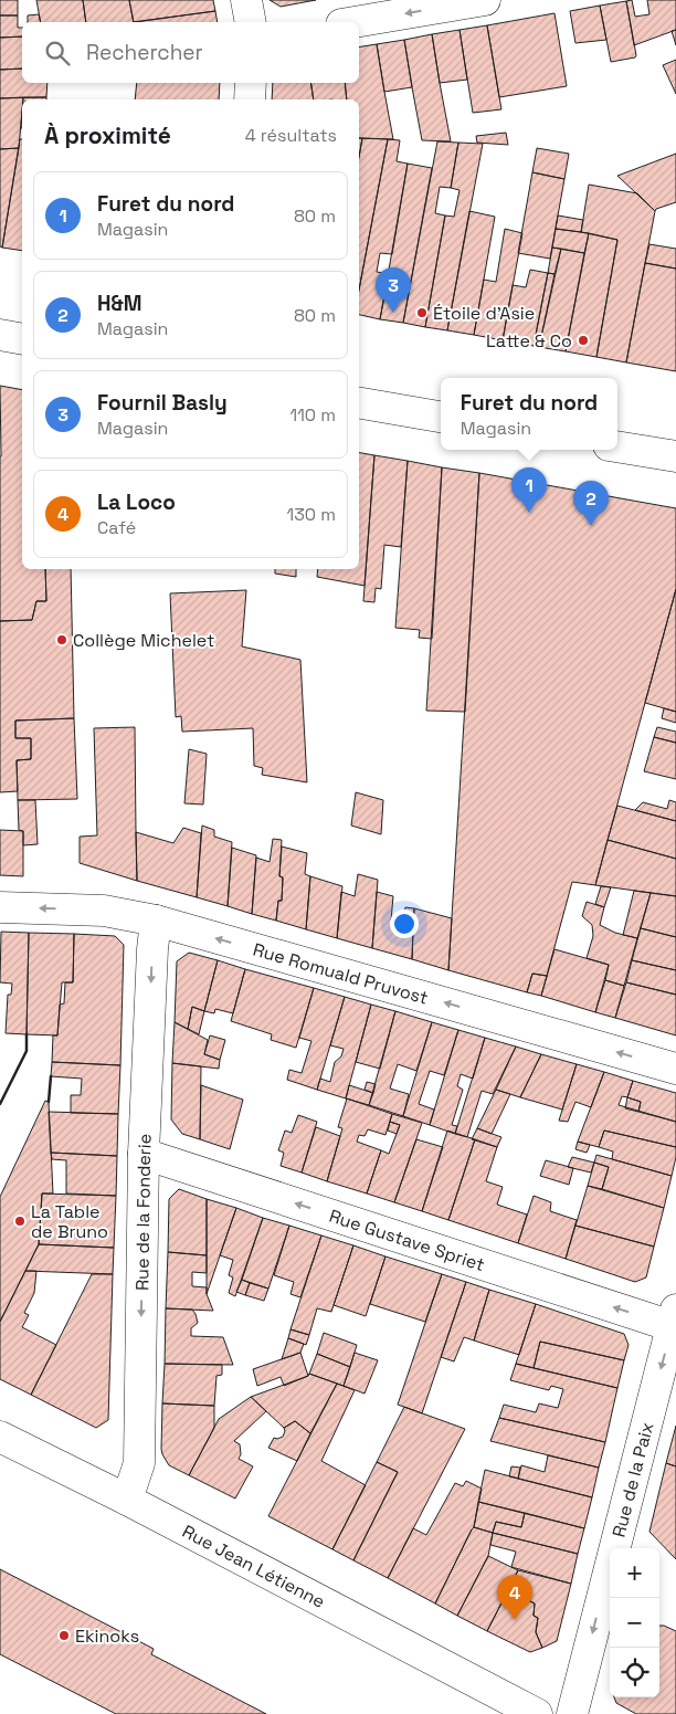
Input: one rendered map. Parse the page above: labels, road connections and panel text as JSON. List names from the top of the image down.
{
  "streets": {
    "street": [
      "Rue Romuald Pruvost",
      "Rue de la Fonderie",
      "Rue Gustave Spriet",
      "Rue de la Paix",
      "Rue Jean Létienne"
    ]
  },
  "crossings": [
    ["Rue Romuald Pruvost", "Rue de la Fonderie"],
    ["Rue de la Fonderie", "Rue Gustave Spriet"],
    ["Rue de la Fonderie", "Rue Jean Létienne"],
    ["Rue Gustave Spriet", "Rue de la Paix"]
  ],
  "one_way": [
    "Rue Romuald Pruvost",
    "Rue de la Fonderie",
    "Rue Gustave Spriet",
    "Rue de la Paix"
  ],
  "places": [
    "Étoile d'Asie",
    "Latte & Co",
    "Collège Michelet",
    "La Table de Bruno",
    "Ekinoks"
  ],
  "page": {
    "search": "Rechercher",
    "heading": ["À proximité", "4 résultats"],
    "list": [
      {
        "mark": "1",
        "name": "Furet du nord",
        "note": "Magasin",
        "value": "80 m"
      },
      {
        "mark": "2",
        "name": "H&M",
        "note": "Magasin",
        "value": "80 m"
      },
      {
        "mark": "3",
        "name": "Fournil Basly",
        "note": "Magasin",
        "value": "110 m"
      },
      {
        "mark": "4",
        "name": "La Loco",
        "note": "Café",
        "value": "130 m"
      }
    ],
    "pins": [
      "3",
      "1",
      "2",
      "4"
    ],
    "popup": ["Furet du nord", "Magasin"],
    "map_buttons": ["+", "−"]
  }
}
